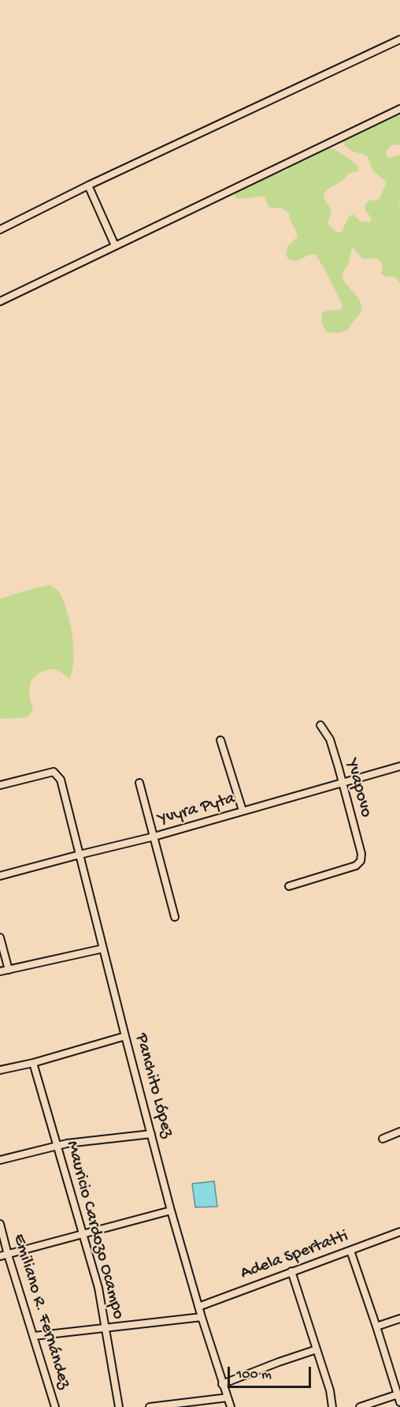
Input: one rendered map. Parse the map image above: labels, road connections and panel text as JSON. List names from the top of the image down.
{
  "streets": {
    "street": [
      "Yvapovo",
      "Yvyra Pyta",
      "Panchito López",
      "Mauricio Cardozo Ocampo",
      "Adela Spertatti",
      "Emiliano R. Fernández"
    ]
  },
  "crossings": [
    ["Yvapovo", "Yvyra Pyta"],
    ["Yvyra Pyta", "Panchito López"],
    ["Panchito López", "Adela Spertatti"]
  ],
  "scale_bar": "100 m"
}
